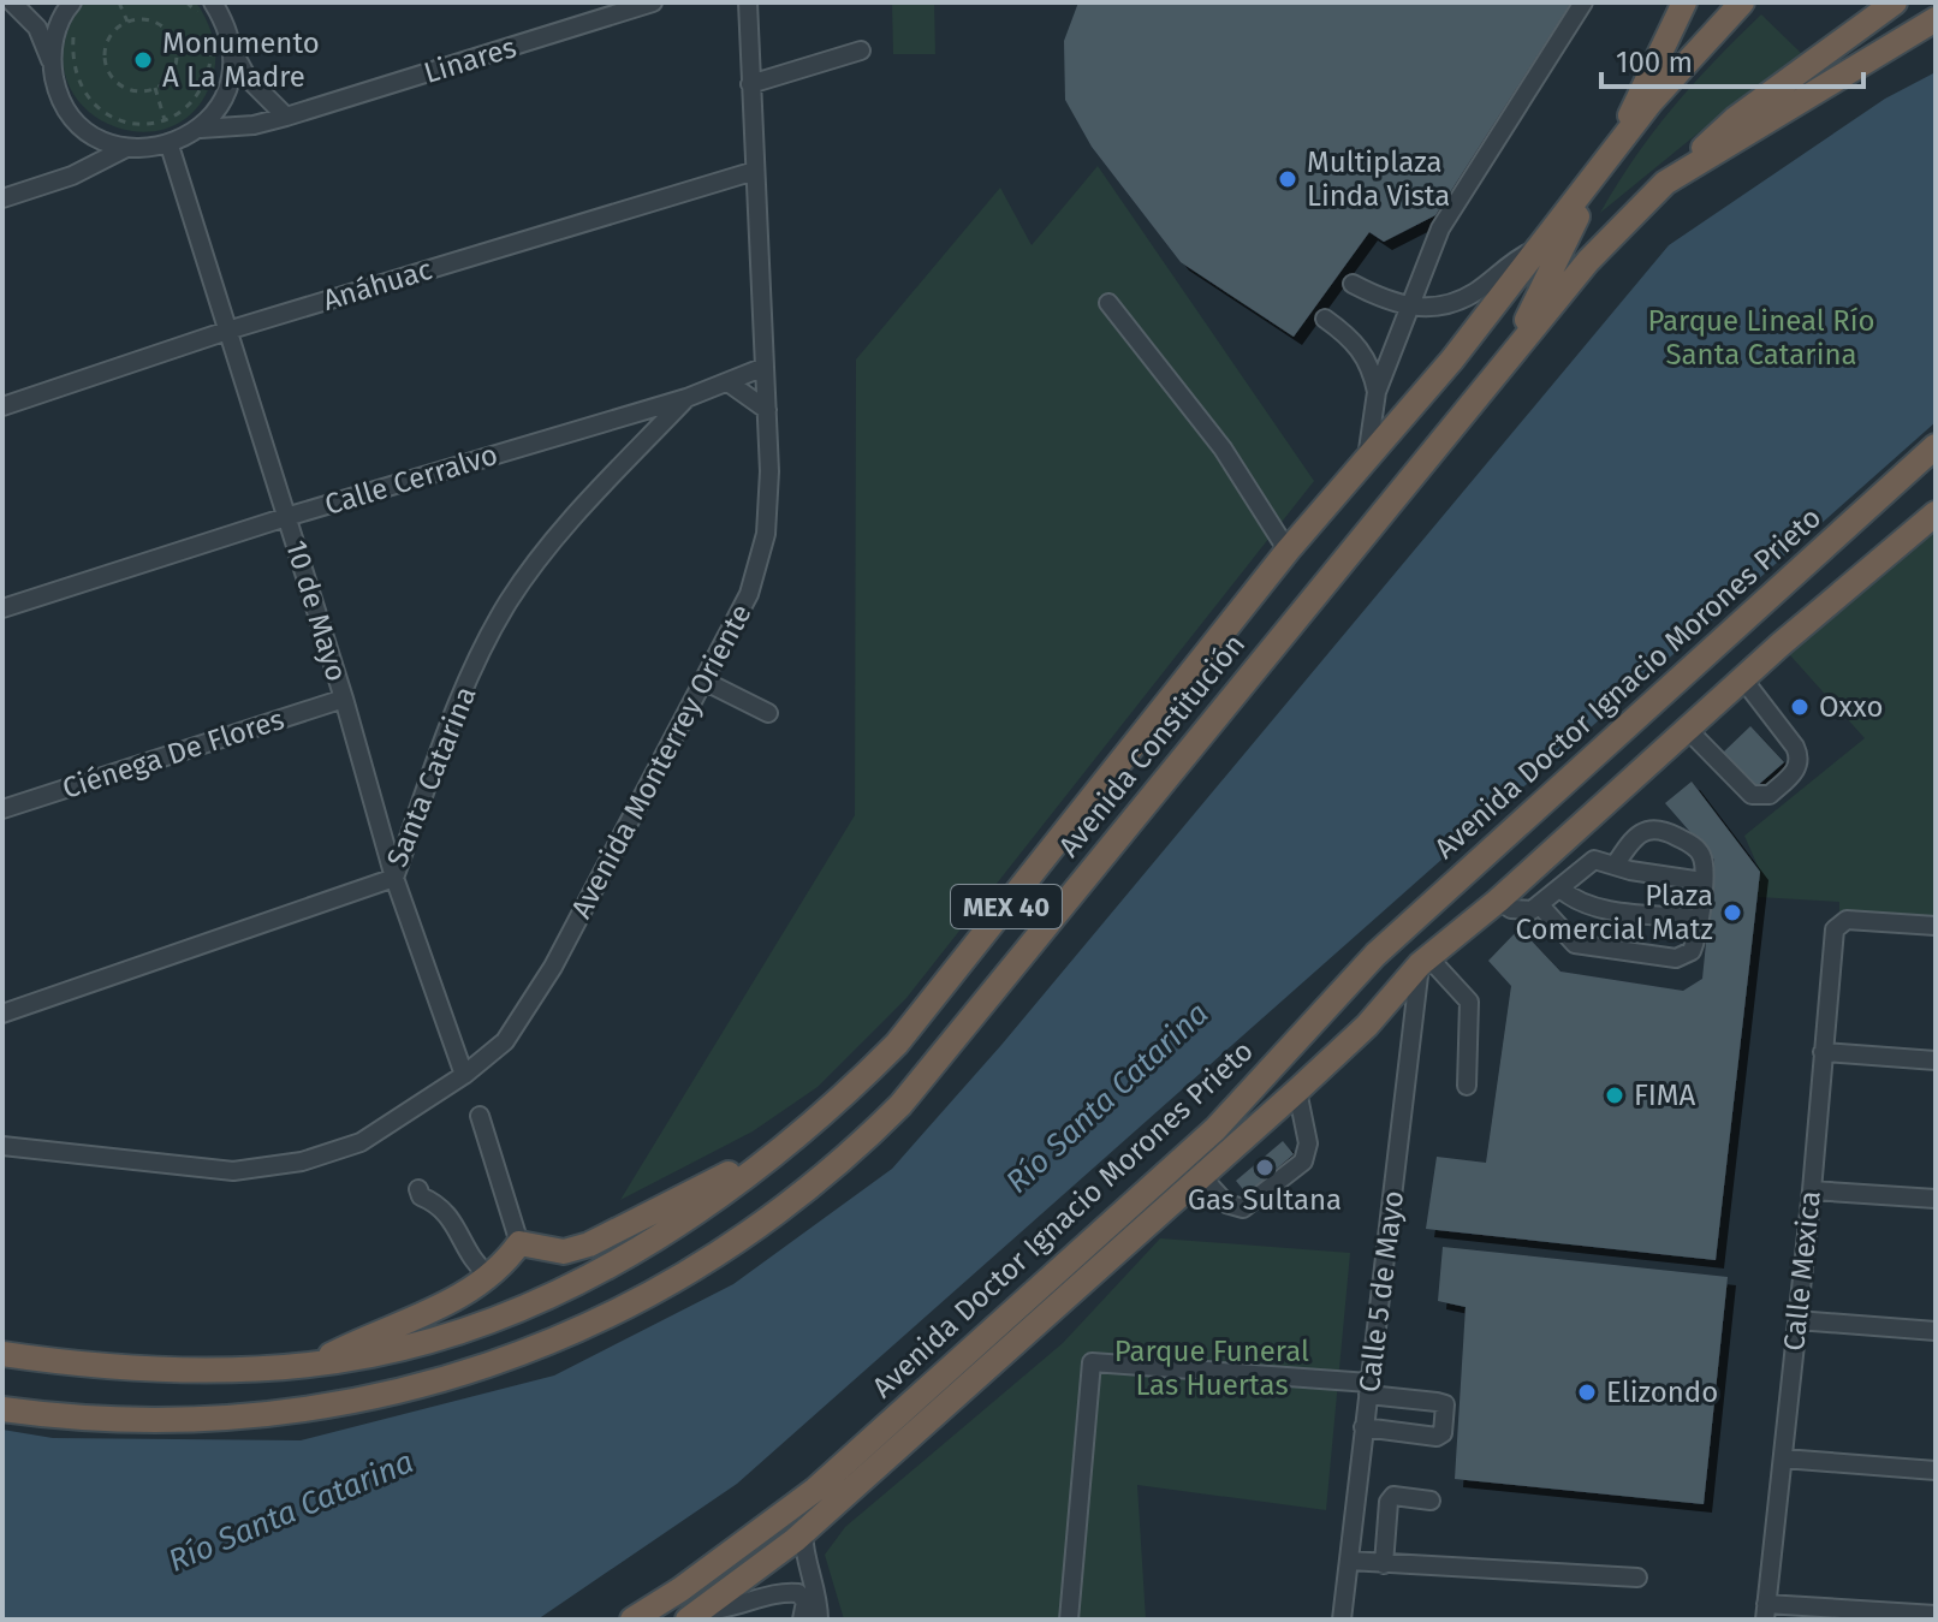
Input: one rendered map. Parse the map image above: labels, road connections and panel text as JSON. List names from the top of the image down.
{
  "streets": {
    "highway": ["Avenida Doctor Ignacio Morones Prieto", "Avenida Constitución", "MEX 40"],
    "street": [
      "Linares",
      "Anáhuac",
      "Calle Cerralvo",
      "10 de Mayo",
      "Ciénega De Flores",
      "Avenida Monterrey Oriente",
      "Santa Catarina",
      "Calle Mexica",
      "Calle 5 de Mayo"
    ]
  },
  "crossings": [
    ["Anáhuac", "10 de Mayo"],
    ["Anáhuac", "Avenida Monterrey Oriente"],
    ["Calle Cerralvo", "10 de Mayo"],
    ["Calle Cerralvo", "Avenida Monterrey Oriente"],
    ["Calle Cerralvo", "Santa Catarina"],
    ["10 de Mayo", "Ciénega De Flores"],
    ["10 de Mayo", "Avenida Monterrey Oriente"],
    ["10 de Mayo", "Santa Catarina"],
    ["Avenida Doctor Ignacio Morones Prieto", "Calle 5 de Mayo"]
  ],
  "water": ["Río Santa Catarina"],
  "parks": ["Parque Lineal Río Santa Catarina", "Parque Funeral Las Huertas"],
  "places": [
    "Monumento A La Madre",
    "Multiplaza Linda Vista",
    "Oxxo",
    "Plaza Comercial Matz",
    "FIMA",
    "Gas Sultana",
    "Elizondo"
  ],
  "scale_bar": "100 m"
}
